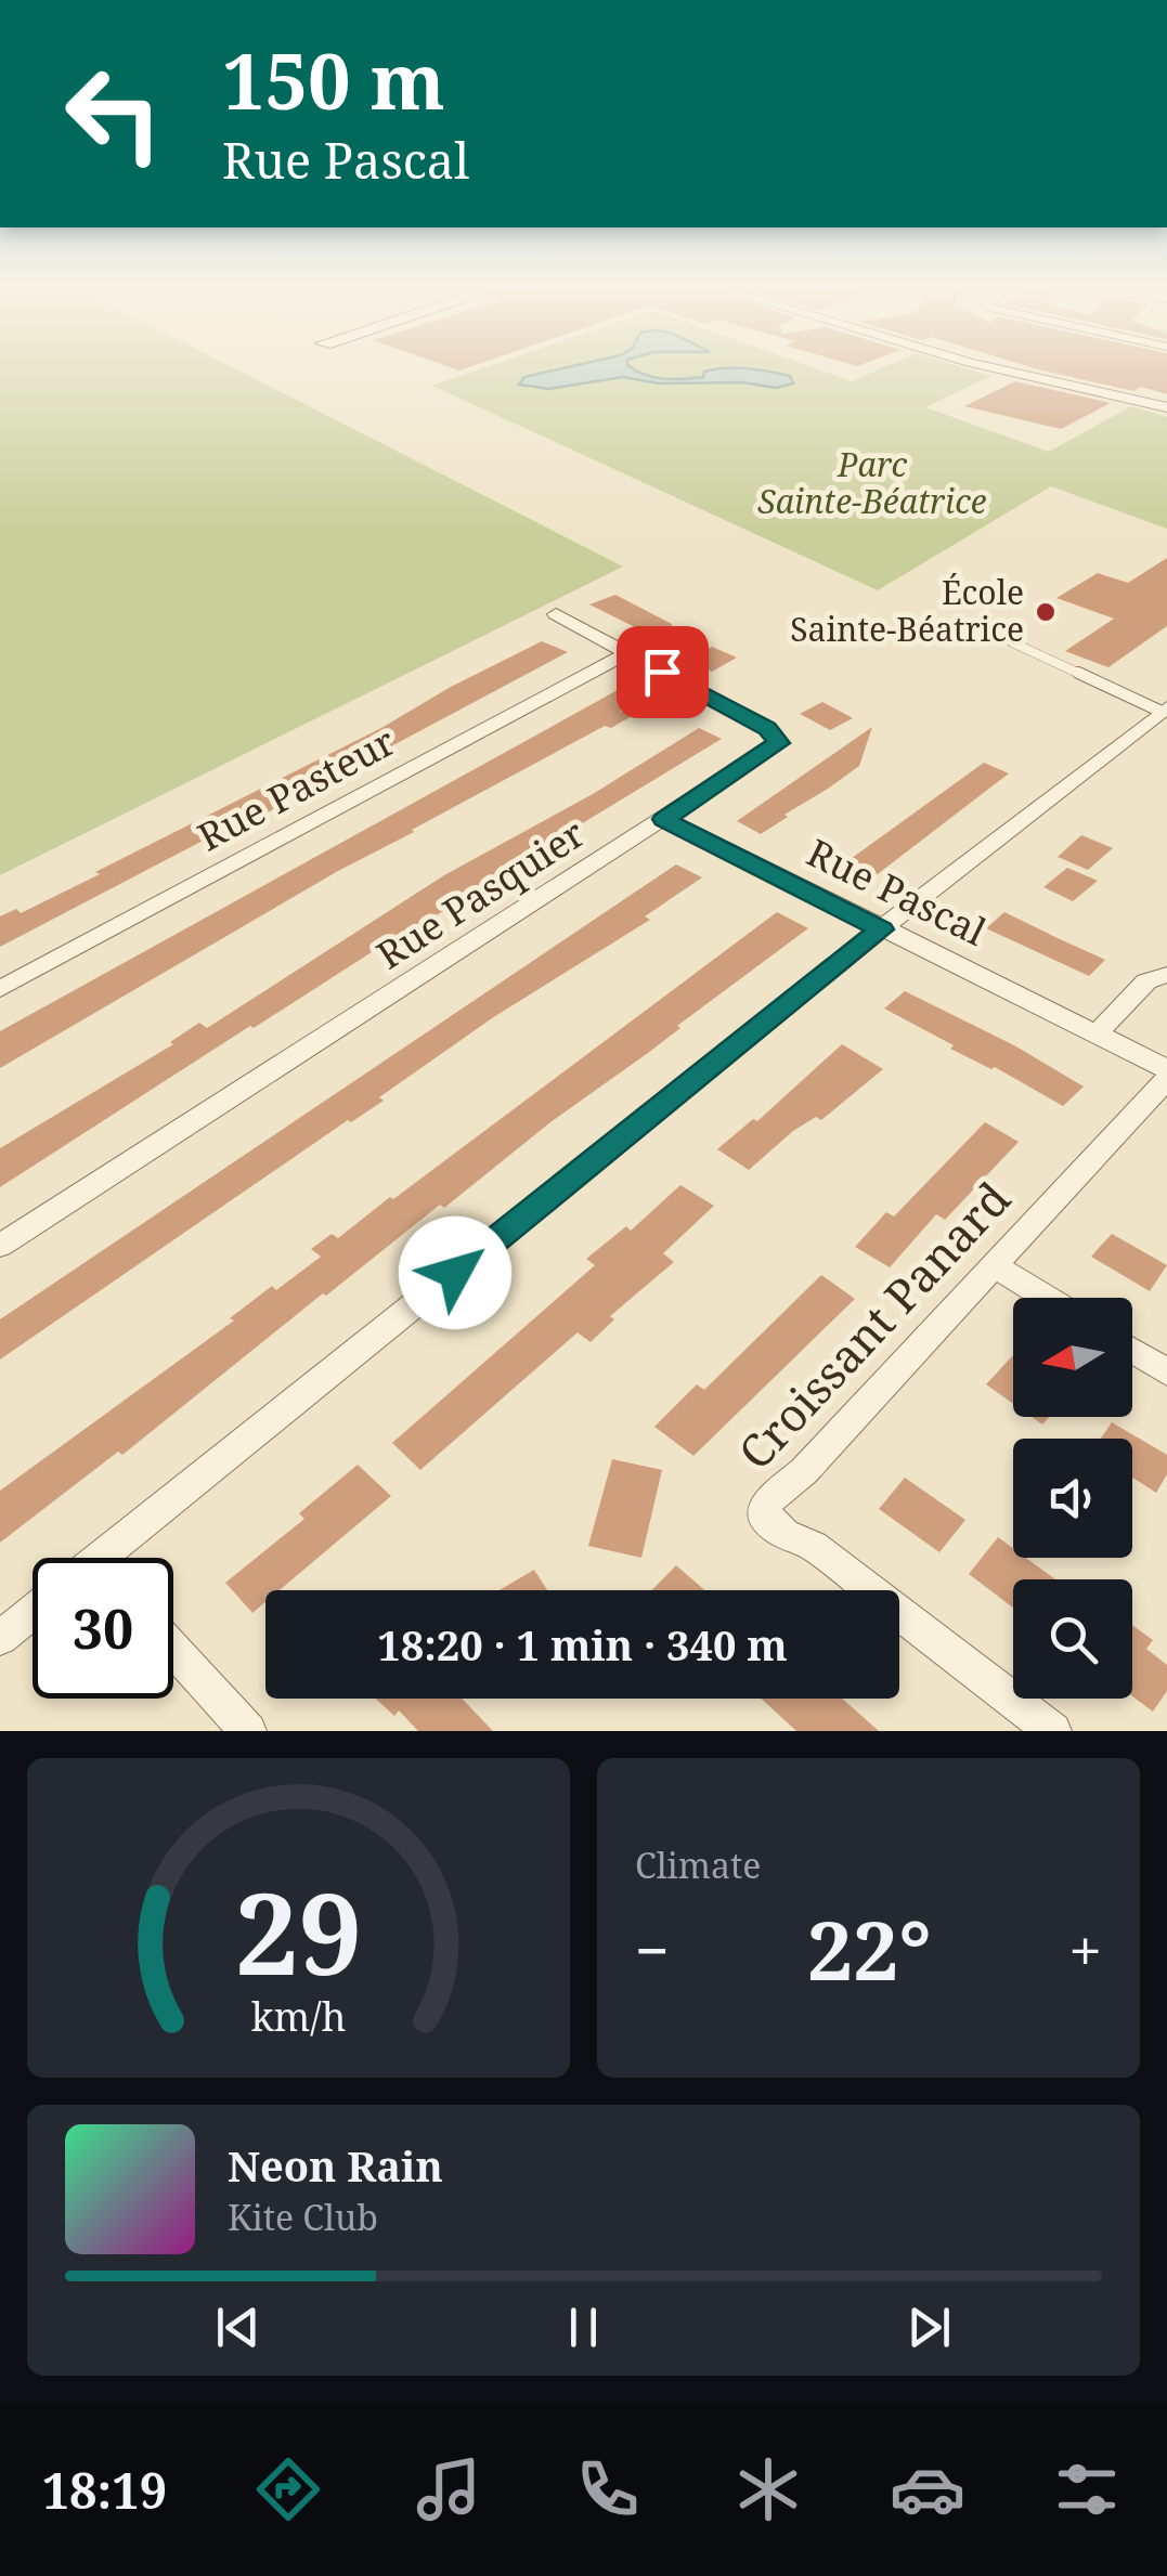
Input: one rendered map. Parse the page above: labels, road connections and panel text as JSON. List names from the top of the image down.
{
  "streets": {
    "street": [
      "Rue Pasteur",
      "Rue Pascal",
      "Rue Pasquier",
      "Croissant Panard"
    ]
  },
  "crossings": [
    ["Rue Pasteur", "Rue Pasquier"],
    ["Rue Pascal", "Rue Pasquier"]
  ],
  "parks": ["Parc Sainte-Béatrice"],
  "places": ["École Sainte-Béatrice"],
  "north": "left",
  "page": {
    "turn": ["150 m", "Rue Pascal"],
    "limit": "30",
    "trip": "18:20 · 1 min · 340 m",
    "tile": "Climate",
    "heat": ["−", "22°", "+"],
    "song": ["Neon Rain", "Kite Club"],
    "tabs": "18:19",
    "gauge": ["29", "km/h"]
  }
}
